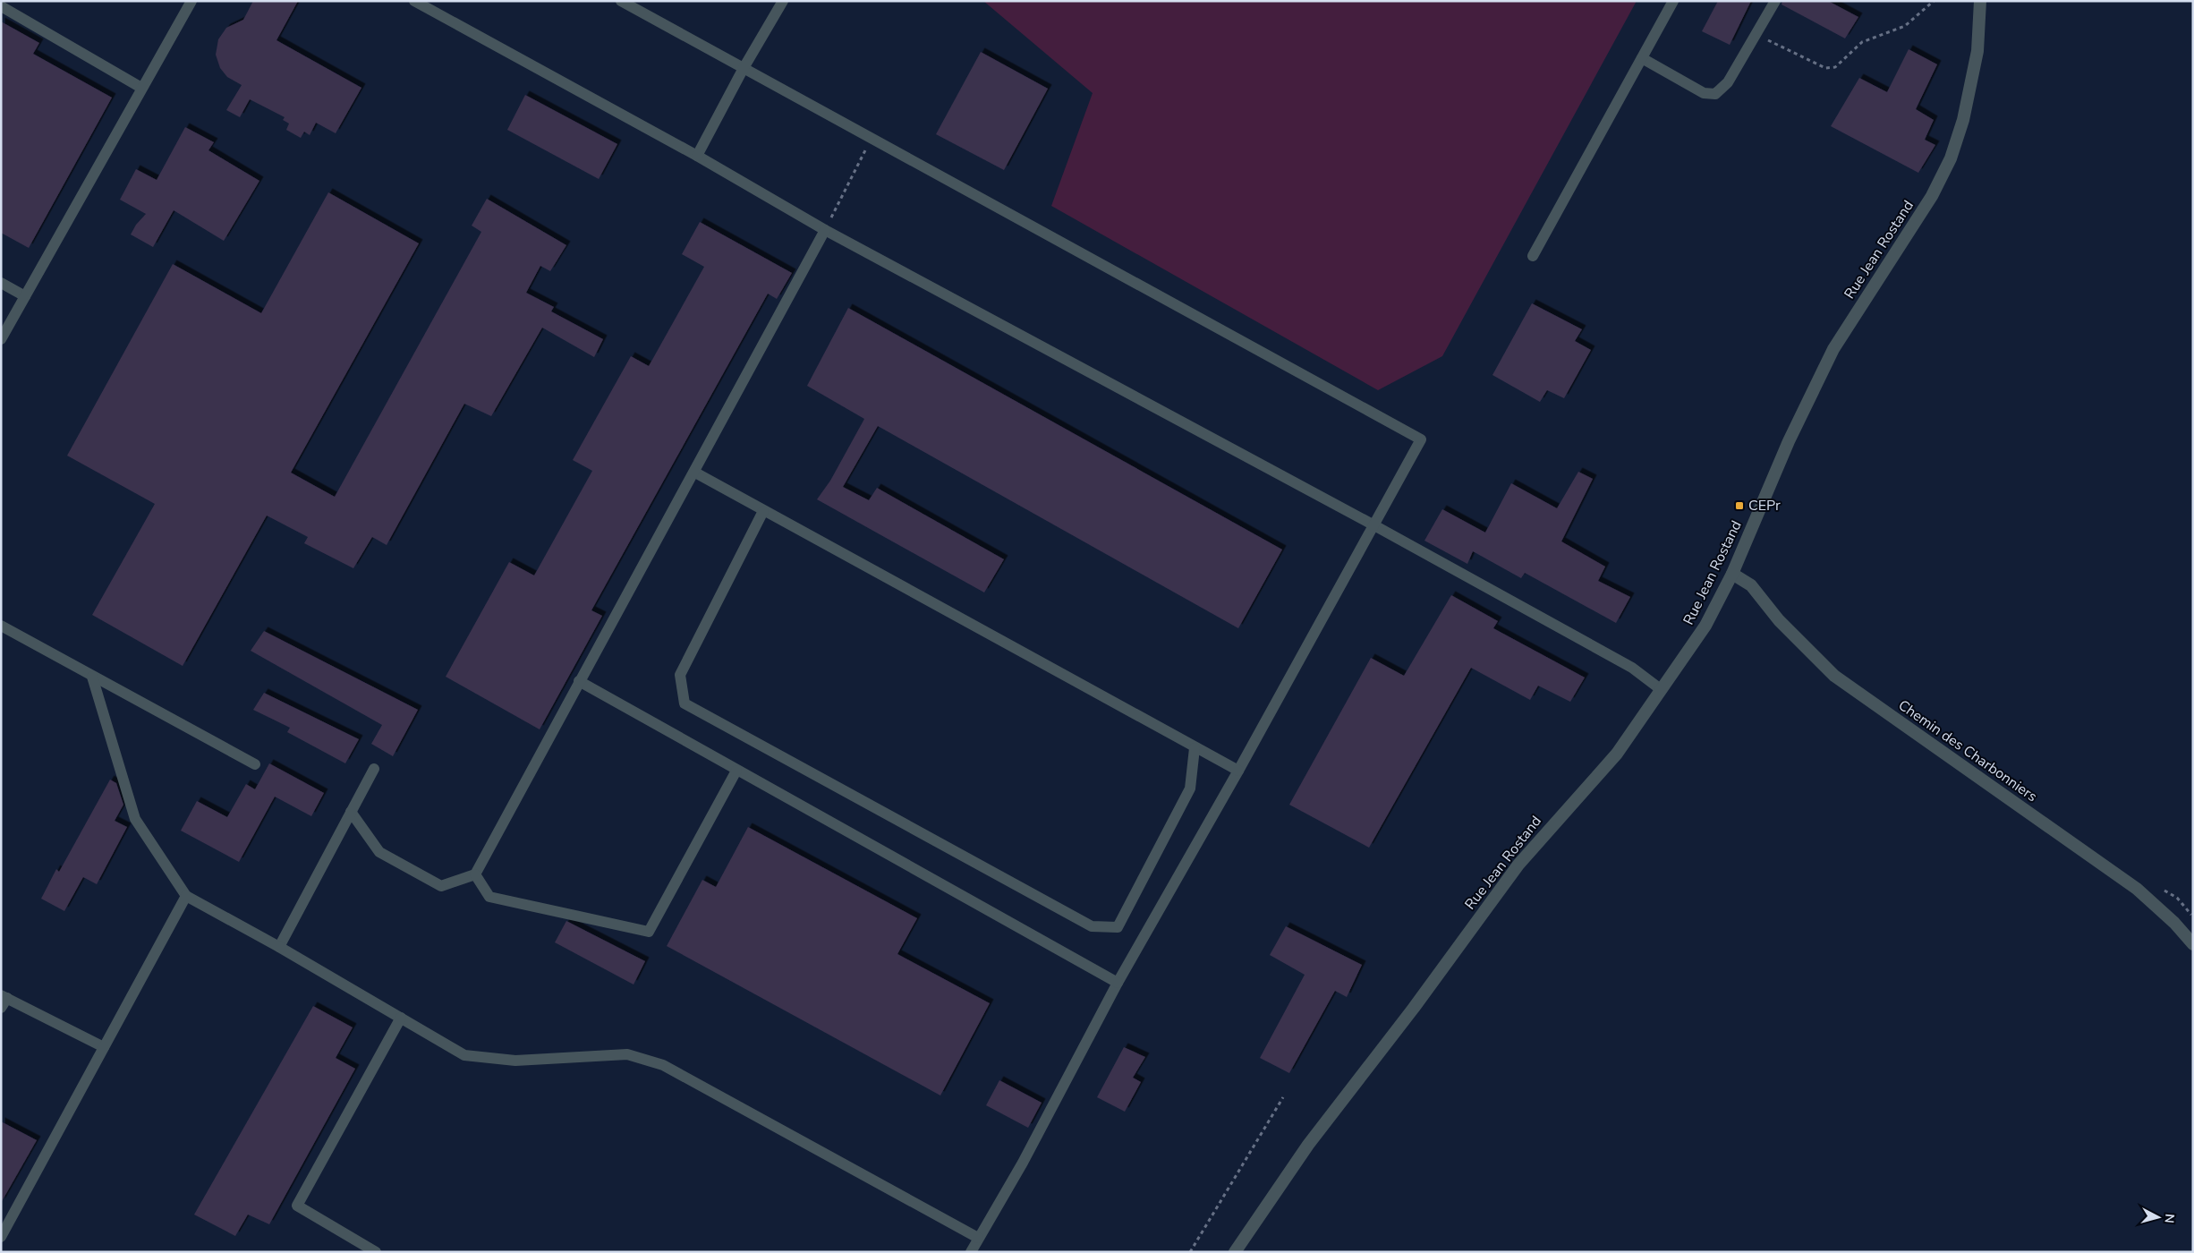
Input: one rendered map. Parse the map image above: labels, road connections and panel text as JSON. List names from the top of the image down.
{
  "streets": {
    "street": ["Rue Jean Rostand", "Chemin des Charbonniers"]
  },
  "crossings": [
    ["Rue Jean Rostand", "Chemin des Charbonniers"]
  ],
  "places": {
    "transit": ["CEPr"]
  },
  "north": "right"
}
